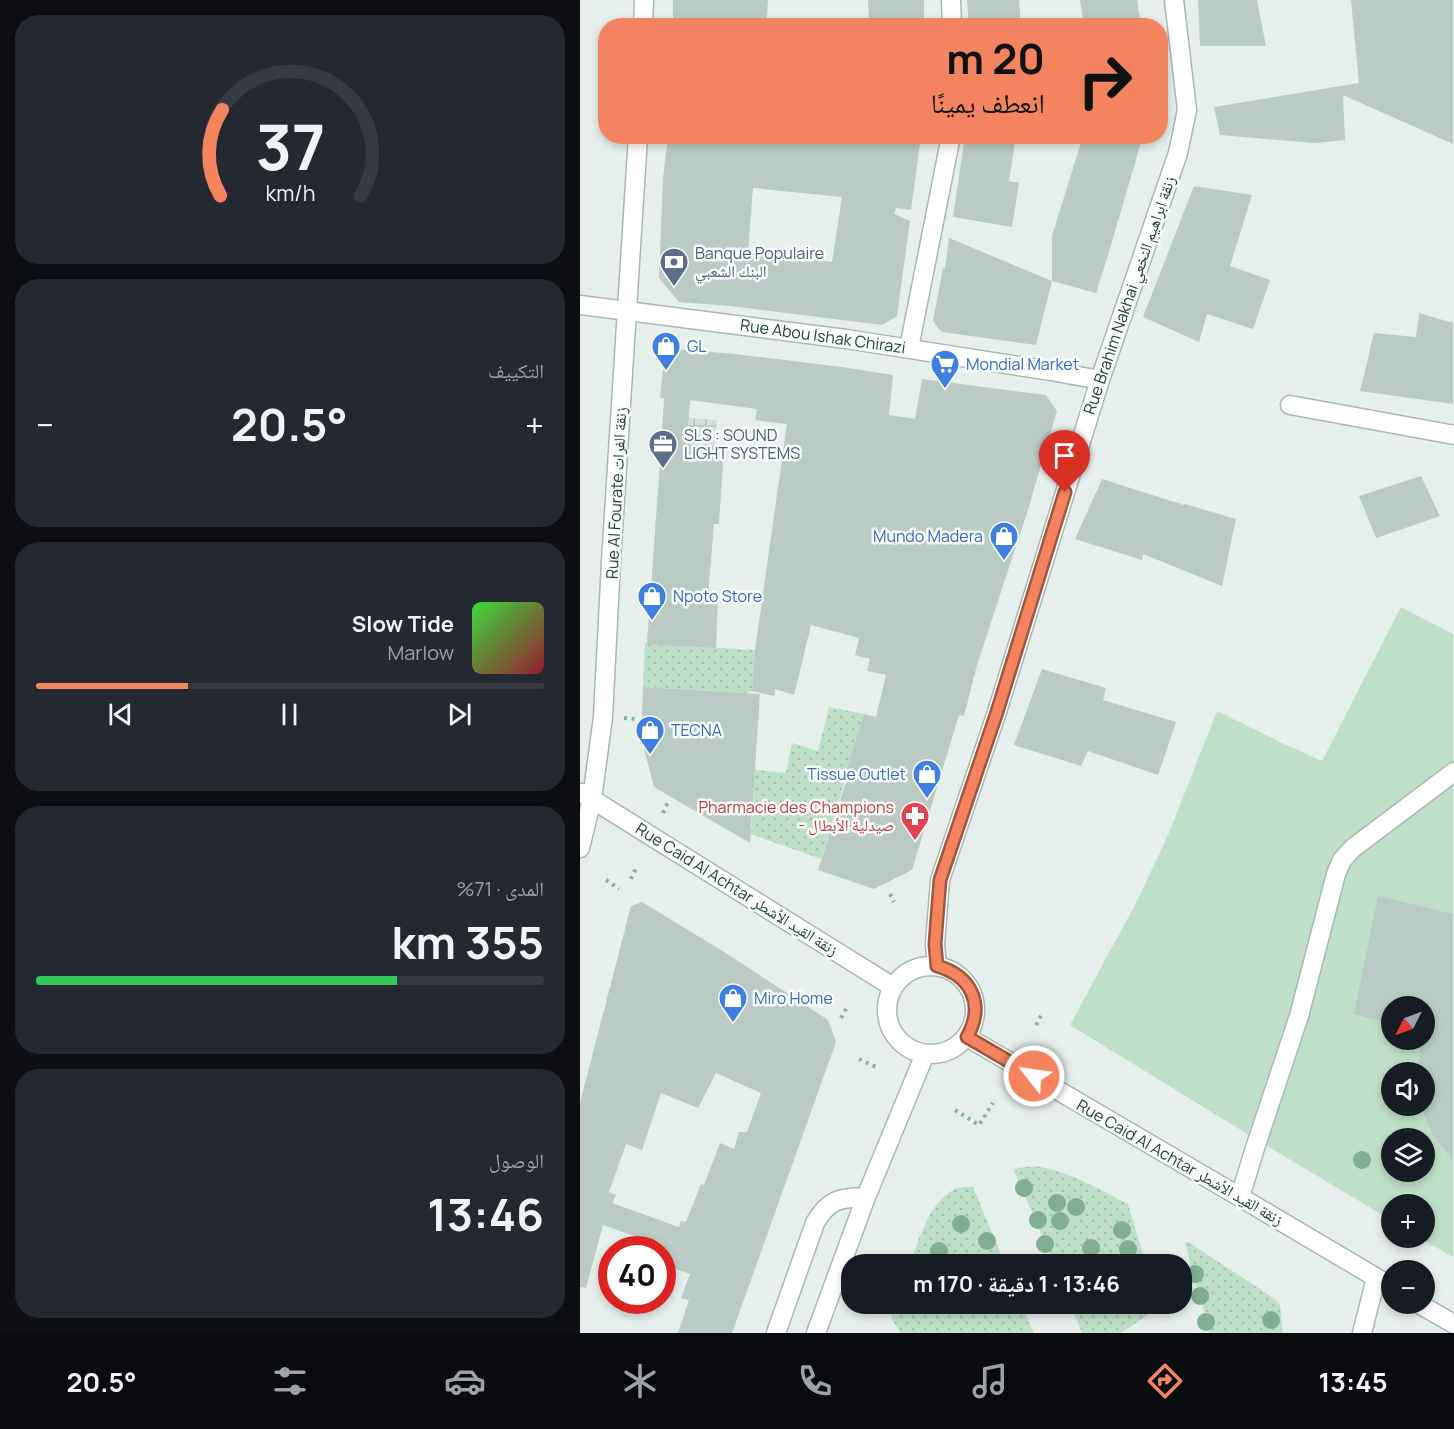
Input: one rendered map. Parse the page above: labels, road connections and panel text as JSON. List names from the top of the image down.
{
  "streets": {
    "street": [
      "Rue Brahim Nakhai زنقة ابراهيم النخعي",
      "Rue Abou Ishak Chirazi",
      "Rue Al Fourate زنقة الفرات",
      "Rue Caid Al Achtar زنقة القيد الأشطر"
    ]
  },
  "crossings": [
    ["Rue Brahim Nakhai زنقة ابراهيم النخعي", "Rue Abou Ishak Chirazi"],
    ["Rue Brahim Nakhai زنقة ابراهيم النخعي", "Rue Caid Al Achtar زنقة القيد الأشطر"],
    ["Rue Abou Ishak Chirazi", "Rue Al Fourate زنقة الفرات"],
    ["Rue Al Fourate زنقة الفرات", "Rue Caid Al Achtar زنقة القيد الأشطر"]
  ],
  "places": {
    "bank": ["Banque Populaire البنك الشعبي"],
    "shop": [
      "GL",
      "Mundo Madera",
      "Npoto Store",
      "TECNA",
      "Tissue Outlet",
      "Miro Home"
    ],
    "supermarket": ["Mondial Market"],
    "office": ["SLS : SOUND LIGHT SYSTEMS"],
    "pharmacy": ["Pharmacie des Champions - صيدلية الأبطال"]
  },
  "north": "bottom left",
  "page": {
    "turn": ["20 m", "انعطف يمينًا"],
    "tile": [
      "التكييف",
      ["المدى · 71%", "355 km"],
      ["الوصول", "13:46"]
    ],
    "heat": ["−", "20.5°", "+"],
    "song": ["Slow Tide", "Marlow"],
    "map_buttons": ["+", "−"],
    "limit": "40",
    "trip": "13:46 · 1 دقيقة · 170 m",
    "tabs": ["13:45", "20.5°"],
    "gauge": ["37", "km/h"]
  }
}
